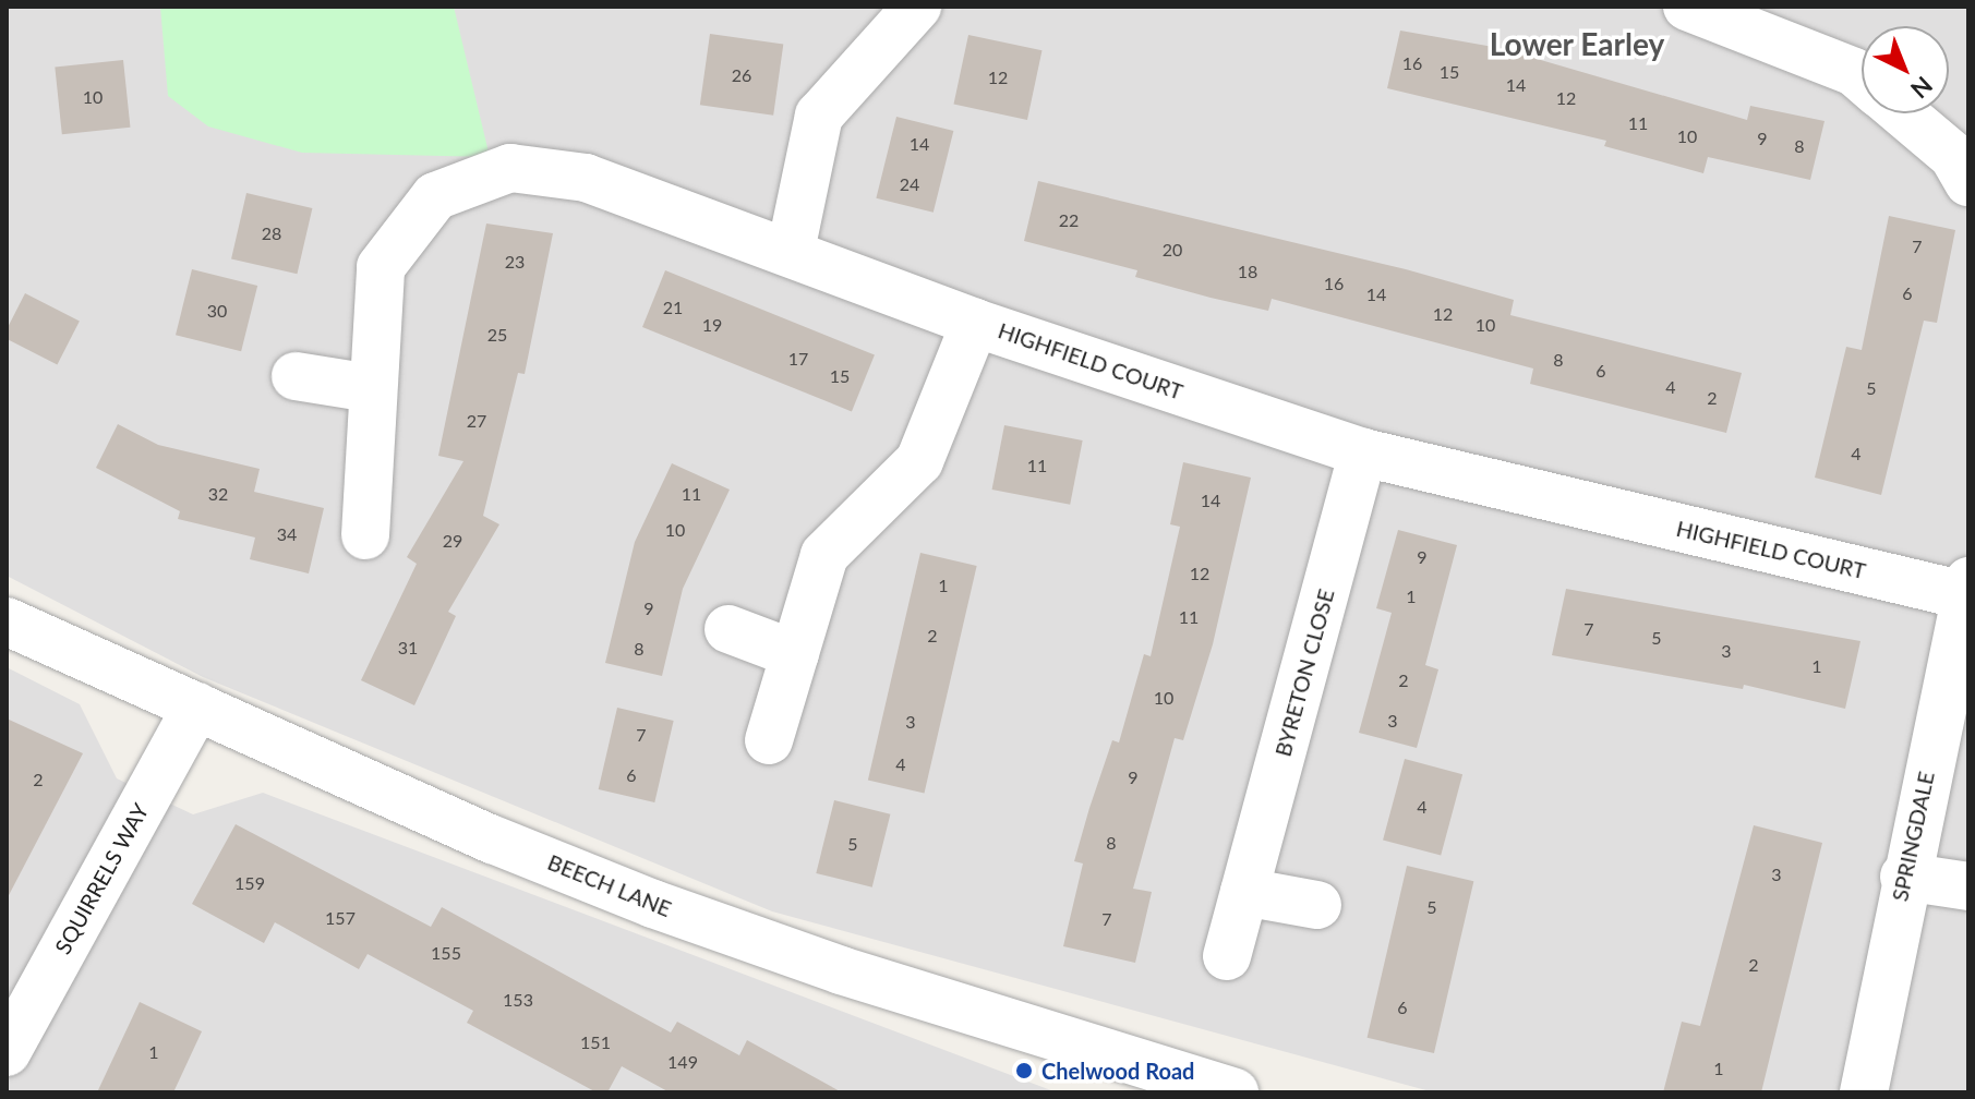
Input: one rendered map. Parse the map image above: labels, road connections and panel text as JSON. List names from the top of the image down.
{
  "streets": {
    "street": [
      "HIGHFIELD COURT",
      "BYRETON CLOSE",
      "SPRINGDALE",
      "SQUIRRELS WAY",
      "BEECH LANE"
    ]
  },
  "crossings": [
    ["HIGHFIELD COURT", "BYRETON CLOSE"],
    ["HIGHFIELD COURT", "SPRINGDALE"],
    ["SQUIRRELS WAY", "BEECH LANE"]
  ],
  "districts": ["Lower Earley"],
  "places": ["Chelwood Road"],
  "house_numbers": [
    "16",
    "15",
    "26",
    "12",
    "14",
    "10",
    "12",
    "11",
    "10",
    "9",
    "14",
    "8",
    "24",
    "22",
    "28",
    "7",
    "20",
    "23",
    "18",
    "16",
    "6",
    "14",
    "21",
    "30",
    "12",
    "19",
    "10",
    "25",
    "17",
    "8",
    "6",
    "15",
    "4",
    "5",
    "2",
    "27",
    "4",
    "11",
    "32",
    "11",
    "14",
    "10",
    "34",
    "29",
    "9",
    "12",
    "1",
    "1",
    "9",
    "11",
    "7",
    "2",
    "5",
    "31",
    "8",
    "3",
    "1",
    "2",
    "10",
    "3",
    "3",
    "7",
    "4",
    "6",
    "9",
    "2",
    "4",
    "8",
    "5",
    "3",
    "159",
    "5",
    "157",
    "7",
    "155",
    "2",
    "153",
    "6",
    "151",
    "1",
    "149",
    "1"
  ],
  "north": "bottom right"
}
